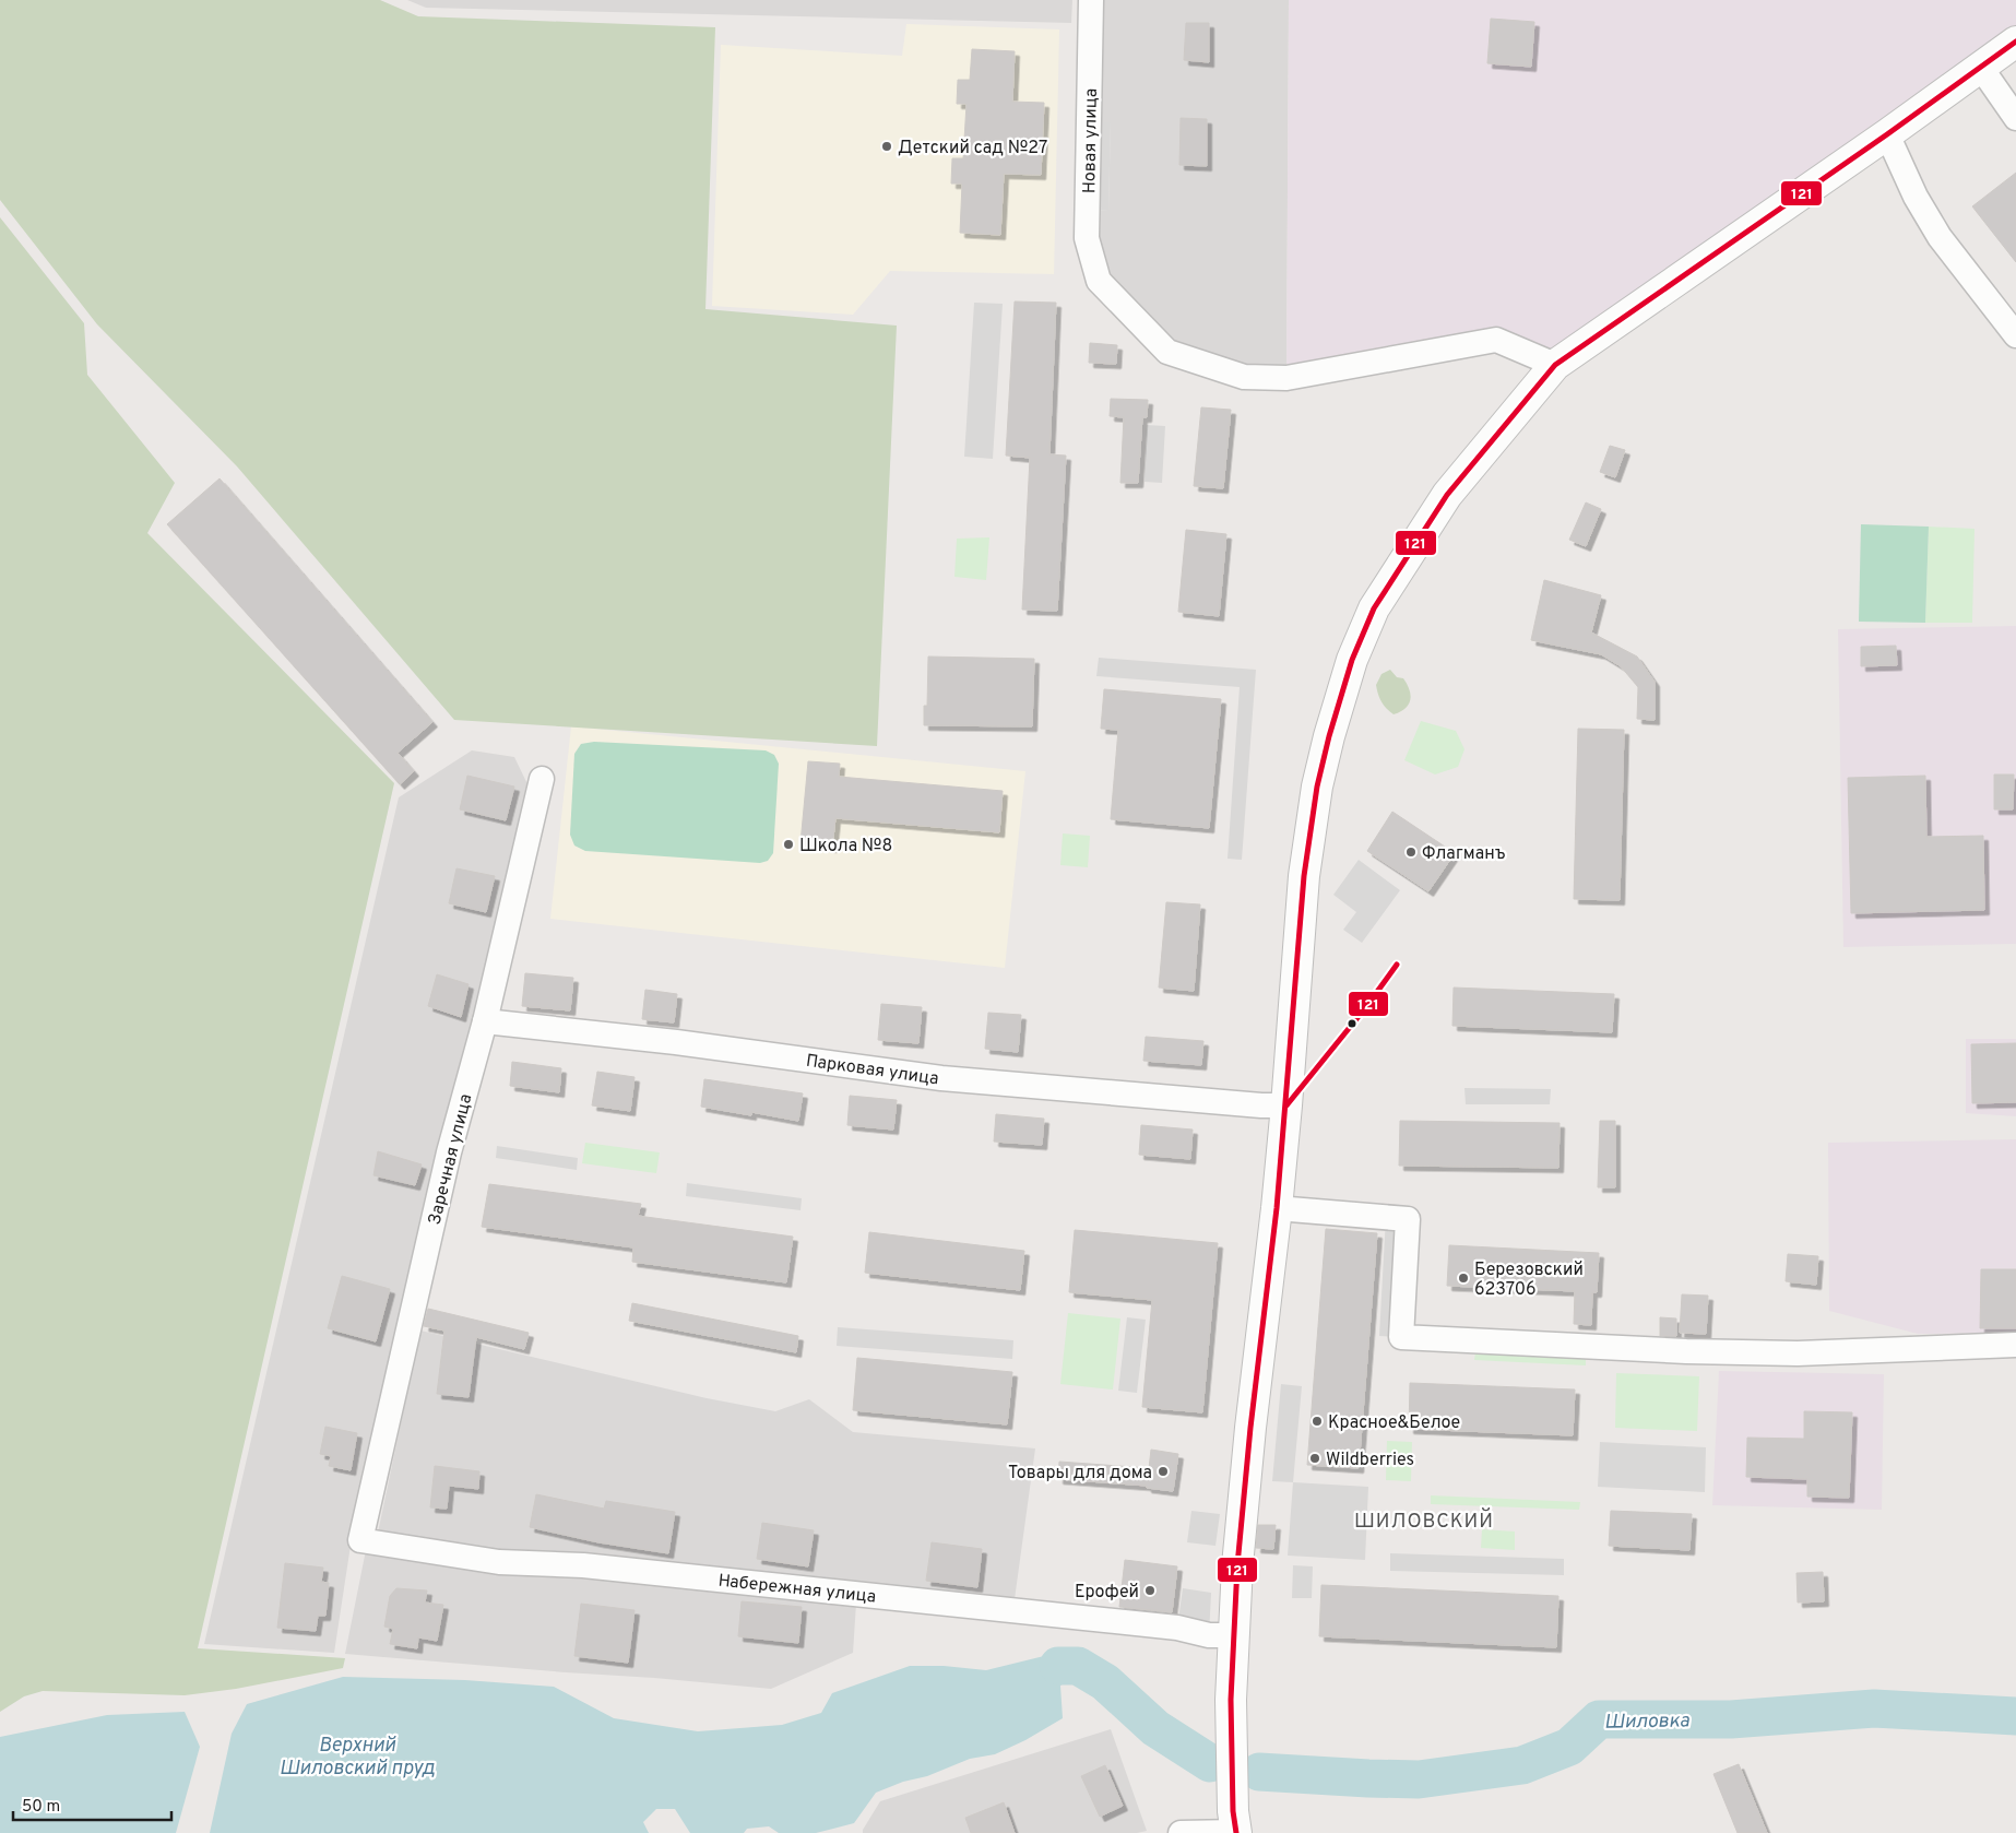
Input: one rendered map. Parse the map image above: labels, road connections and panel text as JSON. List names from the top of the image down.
{
  "streets": {
    "street": [
      "Новая улица",
      "Парковая улица",
      "Заречная улица",
      "Набережная улица"
    ]
  },
  "crossings": [
    ["Парковая улица", "Заречная улица"],
    ["Заречная улица", "Набережная улица"]
  ],
  "districts": ["ШИЛОВСКИЙ"],
  "water": ["Шиловка", "Верхний Шиловский пруд"],
  "places": [
    "Детский сад №27",
    "Школа №8",
    "Флагманъ",
    "Березовский 623706",
    "Красное&Белое",
    "Wildberries",
    "Товары для дома",
    "Ерофей"
  ],
  "lines": ["transit line 121"],
  "scale_bar": "50 m"
}
